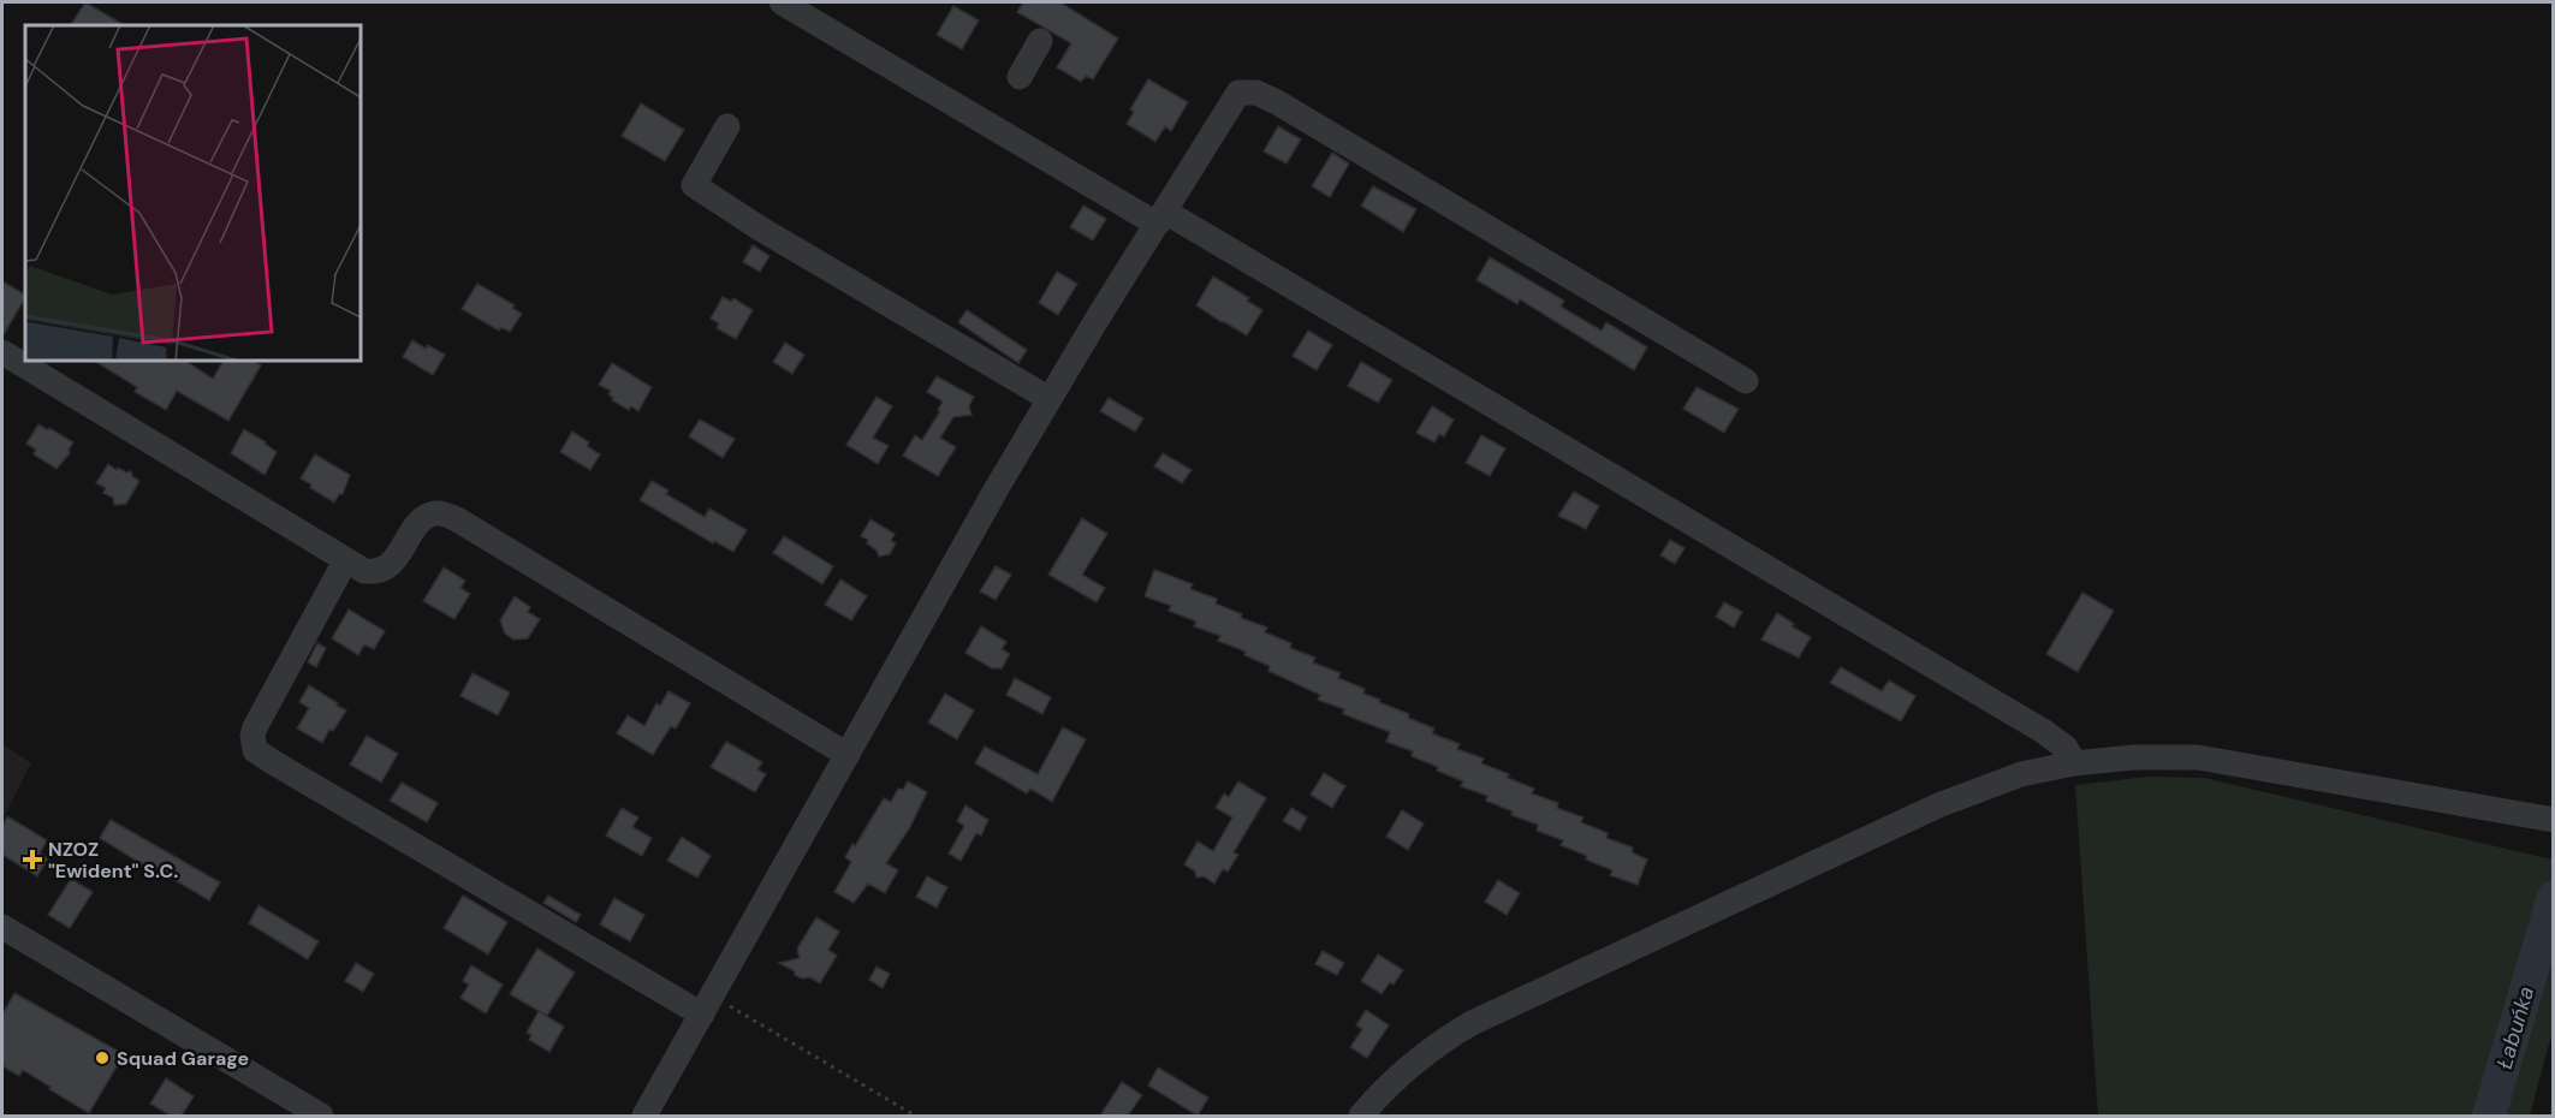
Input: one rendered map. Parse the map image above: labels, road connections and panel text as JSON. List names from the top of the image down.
{
  "water": ["Łabuńka"],
  "places": {
    "health": ["NZOZ \"Ewident\" S.C."],
    "other": ["Squad Garage"]
  }
}
